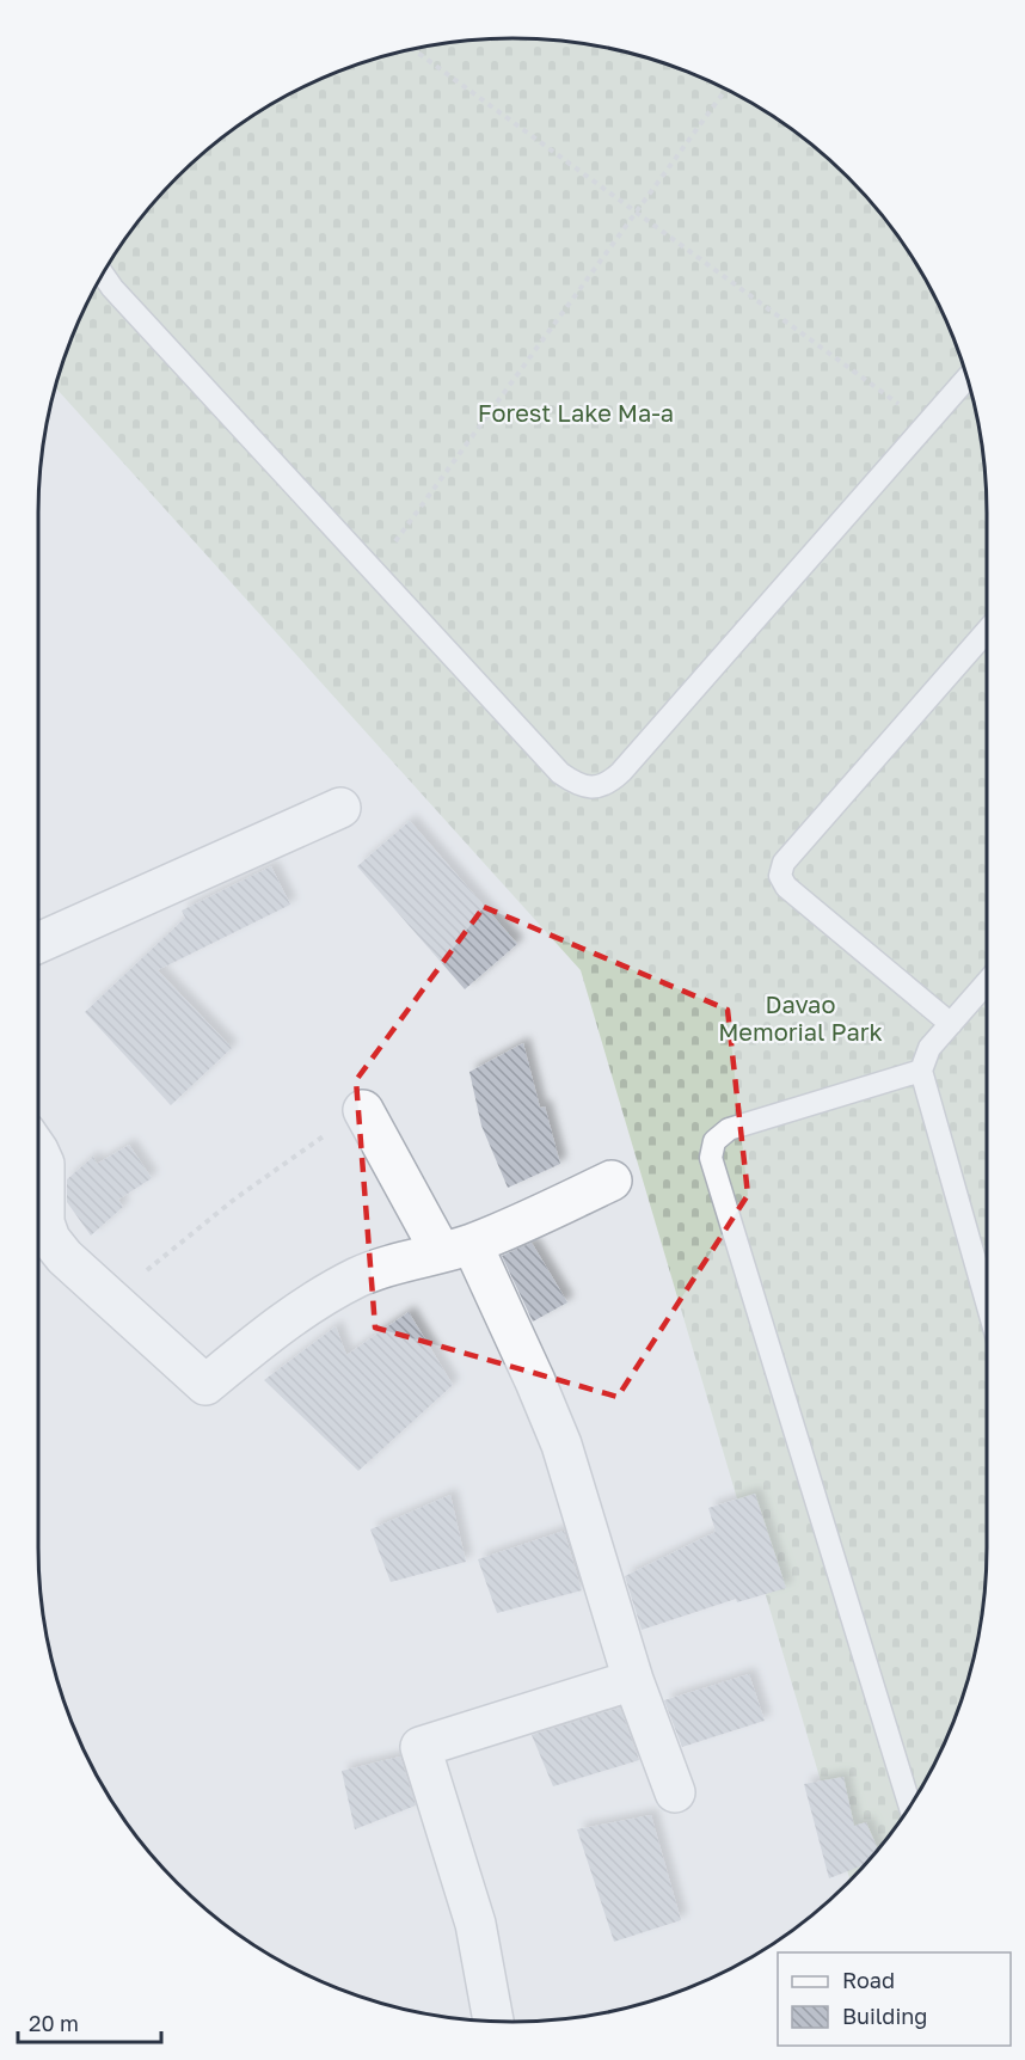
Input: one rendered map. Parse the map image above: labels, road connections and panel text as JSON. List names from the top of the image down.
{
  "parks": ["Forest Lake Ma-a", "Davao Memorial Park"],
  "legend": ["Road", "Building"],
  "scale_bar": "20 m"
}
